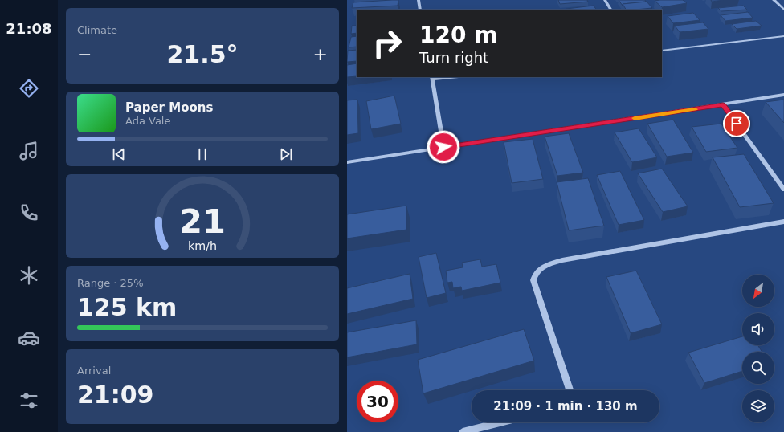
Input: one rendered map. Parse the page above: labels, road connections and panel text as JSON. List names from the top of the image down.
{
  "north": "bottom left",
  "page": {
    "tabs": "21:08",
    "tile": [
      "Climate",
      ["Range · 25%", "125 km"],
      ["Arrival", "21:09"]
    ],
    "turn": ["120 m", "Turn right"],
    "heat": ["−", "21.5°", "+"],
    "song": ["Paper Moons", "Ada Vale"],
    "limit": "30",
    "trip": "21:09 · 1 min · 130 m",
    "gauge": ["21", "km/h"]
  }
}
